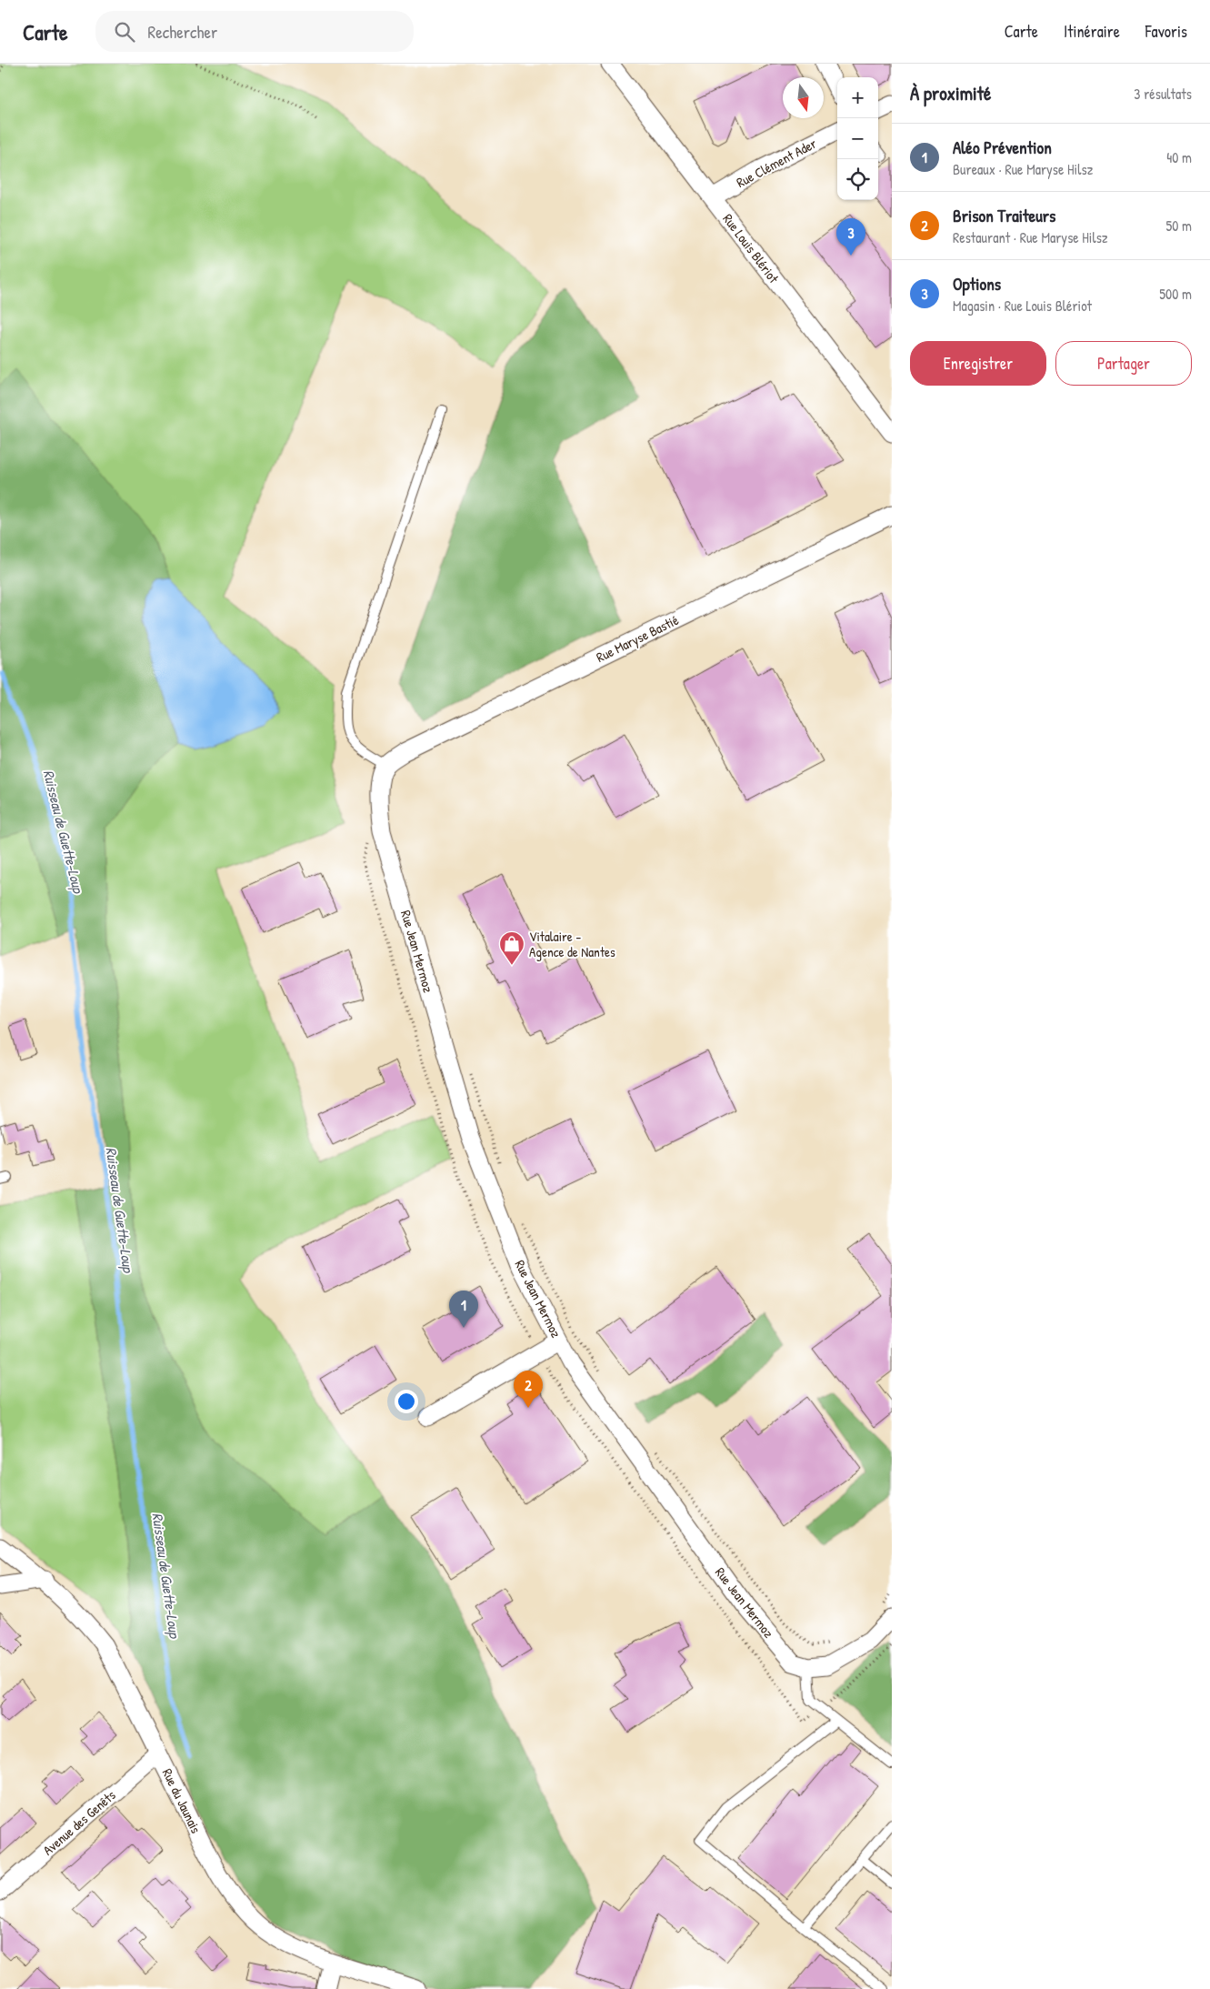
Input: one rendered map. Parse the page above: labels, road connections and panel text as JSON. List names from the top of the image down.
{
  "streets": {
    "street": [
      "Rue Clément Ader",
      "Rue Louis Blériot",
      "Rue Maryse Bastié",
      "Rue Jean Mermoz",
      "Rue du Jaunais",
      "Avenue des Genêts"
    ]
  },
  "crossings": [
    ["Rue Clément Ader", "Rue Louis Blériot"],
    ["Rue Maryse Bastié", "Rue Jean Mermoz"],
    ["Rue du Jaunais", "Avenue des Genêts"]
  ],
  "water": ["Ruisseau de Guette-Loup"],
  "places": {
    "shop": ["Vitalaire - Agence de Nantes"]
  },
  "north": "bottom",
  "page": {
    "header": "Carte",
    "search": "Rechercher",
    "nav": ["Carte", "Itinéraire", "Favoris"],
    "heading": ["À proximité", "3 résultats"],
    "map_buttons": ["+", "−"],
    "list": [
      {
        "mark": "1",
        "name": "Aléo Prévention",
        "note": "Bureaux · Rue Maryse Hilsz",
        "value": "40 m"
      },
      {
        "mark": "2",
        "name": "Brison Traiteurs",
        "note": "Restaurant · Rue Maryse Hilsz",
        "value": "50 m"
      },
      {
        "mark": "3",
        "name": "Options",
        "note": "Magasin · Rue Louis Blériot",
        "value": "500 m"
      }
    ],
    "pins": ["3", "1", "2"],
    "buttons": ["Enregistrer", "Partager"]
  }
}
